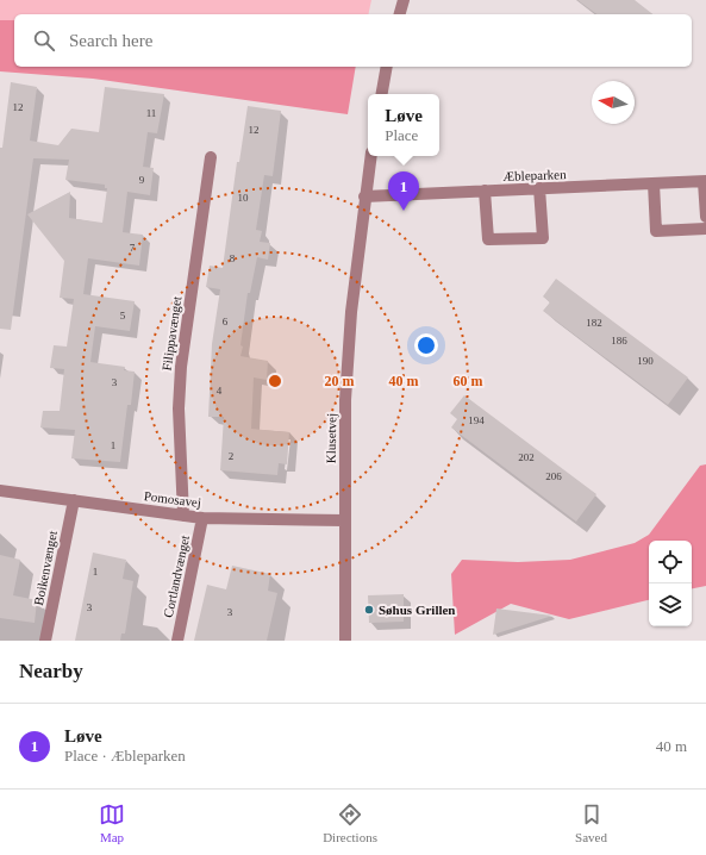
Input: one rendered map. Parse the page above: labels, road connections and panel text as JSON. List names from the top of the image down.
{
  "streets": {
    "street": [
      "Æbleparken",
      "Filippavænget",
      "Klusetvej",
      "Pomosavej",
      "Boikenvænget",
      "Cortlandvænget"
    ]
  },
  "crossings": [
    ["Æbleparken", "Klusetvej"],
    ["Filippavænget", "Pomosavej"],
    ["Klusetvej", "Pomosavej"],
    ["Pomosavej", "Boikenvænget"],
    ["Pomosavej", "Cortlandvænget"]
  ],
  "places": ["Søhus Grillen"],
  "house_numbers": [
    "12",
    "11",
    "12",
    "9",
    "10",
    "7",
    "8",
    "5",
    "6",
    "182",
    "186",
    "190",
    "3",
    "4",
    "194",
    "1",
    "2",
    "202",
    "206",
    "1",
    "3",
    "3"
  ],
  "north": "left",
  "page": {
    "search": "Search here",
    "popup": ["Løve", "Place"],
    "pins": "1",
    "heading": "Nearby",
    "list": [
      {
        "mark": "1",
        "name": "Løve",
        "note": "Place · Æbleparken",
        "value": "40 m"
      }
    ],
    "nav": ["Map", "Directions", "Saved"]
  },
  "rings": ["20 m", "40 m", "60 m"]
}
